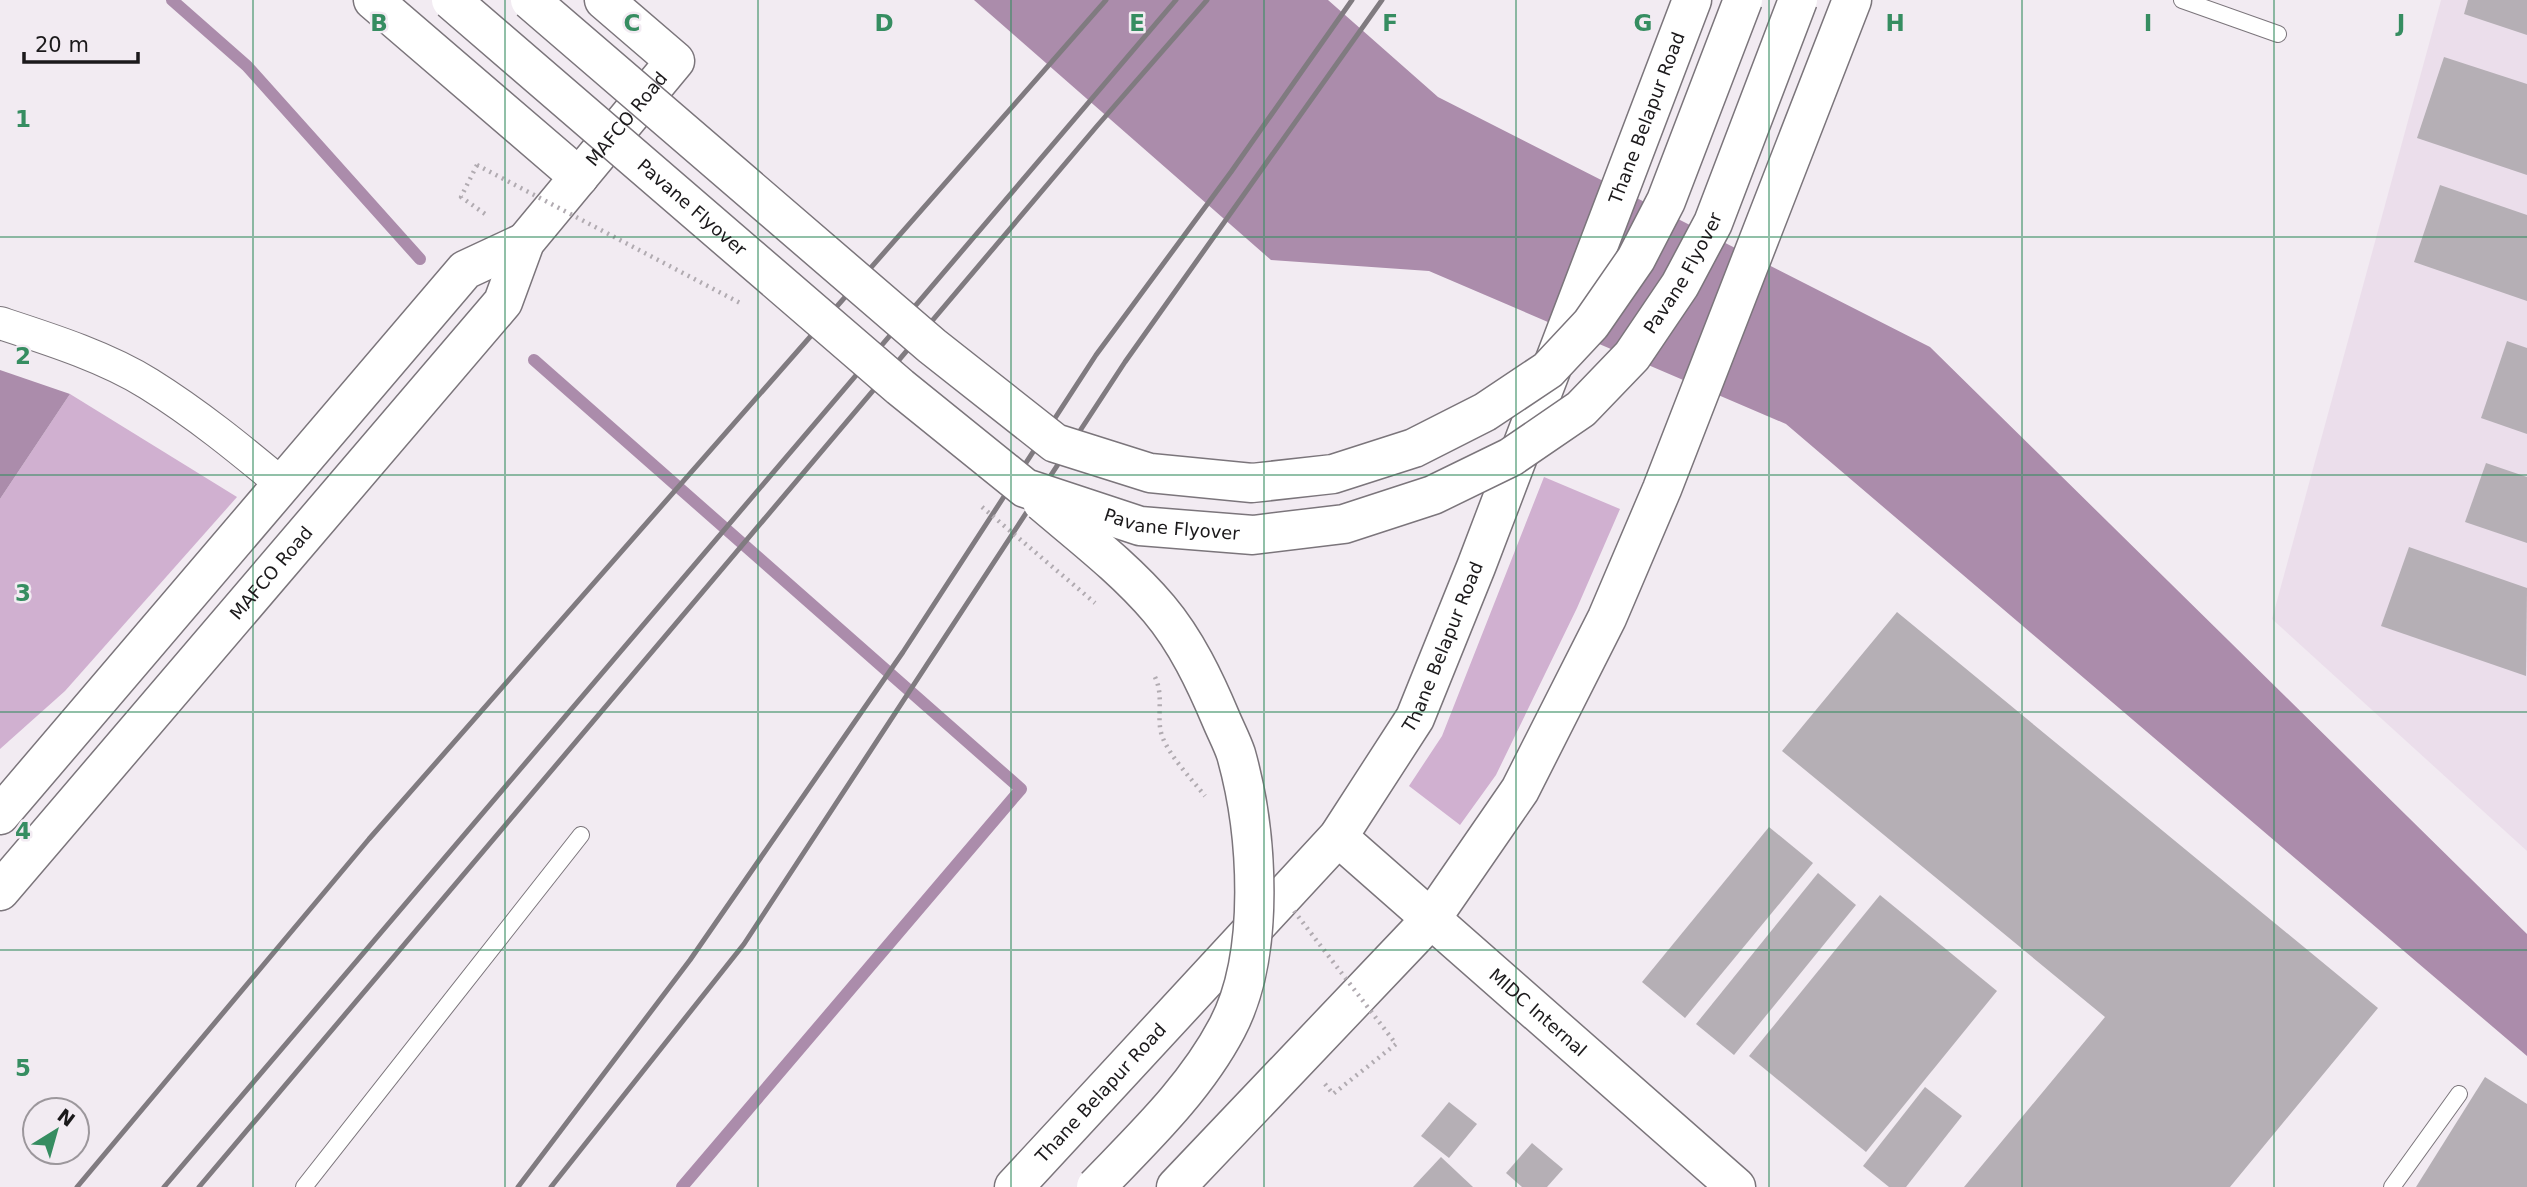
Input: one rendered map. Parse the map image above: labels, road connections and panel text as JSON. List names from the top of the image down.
{
  "streets": {
    "main road": [
      "MAFCO Road",
      "Thane Belapur Road",
      "Pavane Flyover",
      "MIDC Internal"
    ]
  },
  "crossings": [
    ["Thane Belapur Road", "MIDC Internal"]
  ],
  "scale_bar": "20 m",
  "north": "top right",
  "grid": {
    "columns": [
      "B",
      "C",
      "D",
      "E",
      "F",
      "G",
      "H",
      "I",
      "J"
    ],
    "rows": [
      "1",
      "2",
      "3",
      "4",
      "5"
    ]
  }
}
